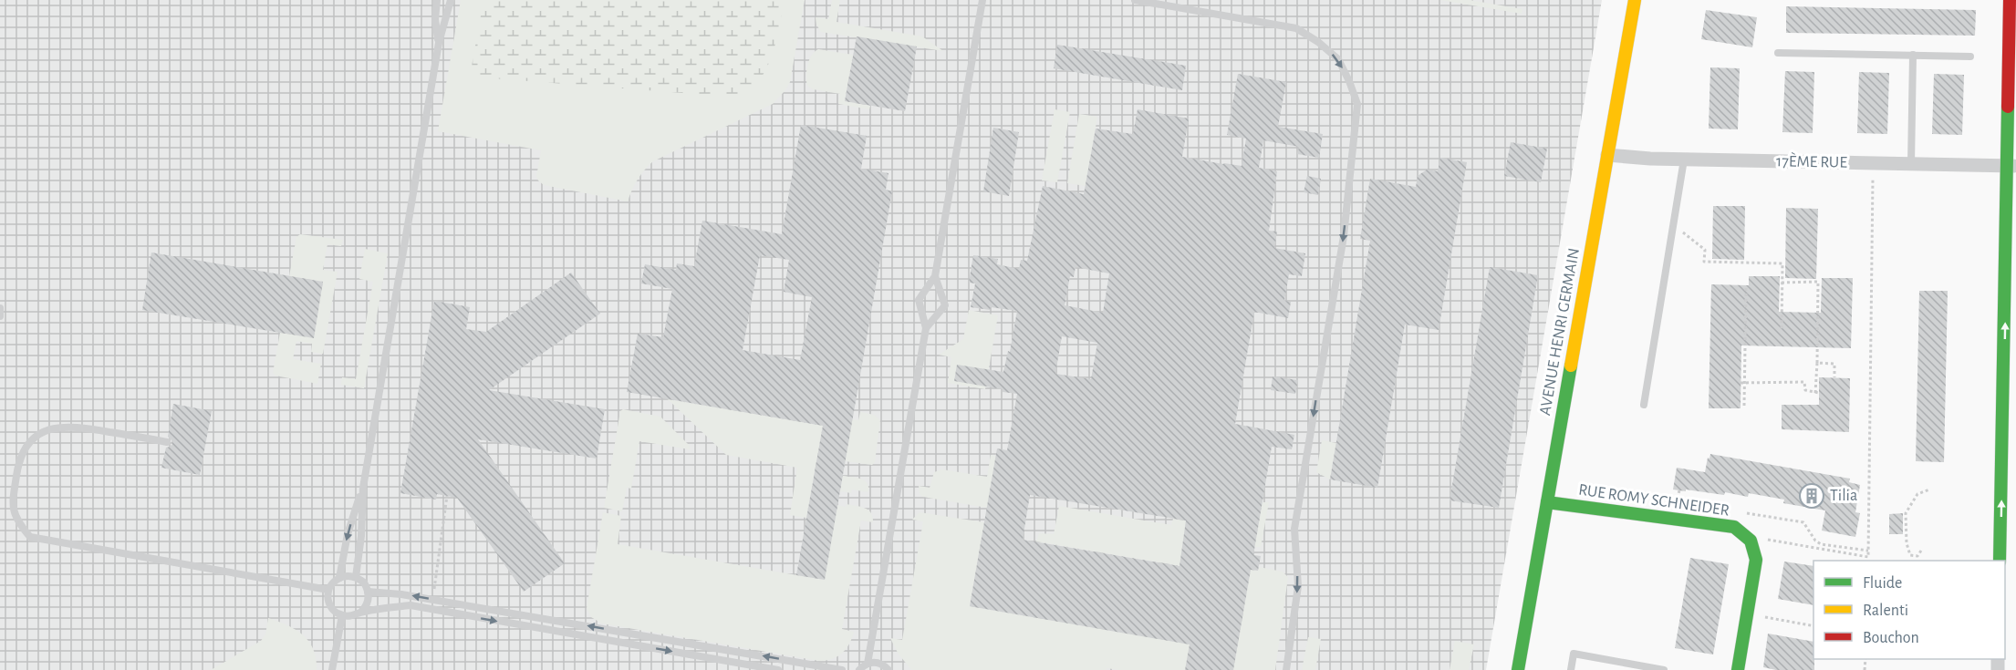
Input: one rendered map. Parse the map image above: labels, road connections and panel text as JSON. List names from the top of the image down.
{
  "streets": {
    "street": ["17ÈME RUE", "AVENUE HENRI GERMAIN", "RUE ROMY SCHNEIDER"]
  },
  "crossings": [
    ["17ÈME RUE", "AVENUE HENRI GERMAIN"],
    ["AVENUE HENRI GERMAIN", "RUE ROMY SCHNEIDER"]
  ],
  "places": {
    "building": ["Tilia"]
  },
  "legend": ["Fluide", "Ralenti", "Bouchon"]
}
